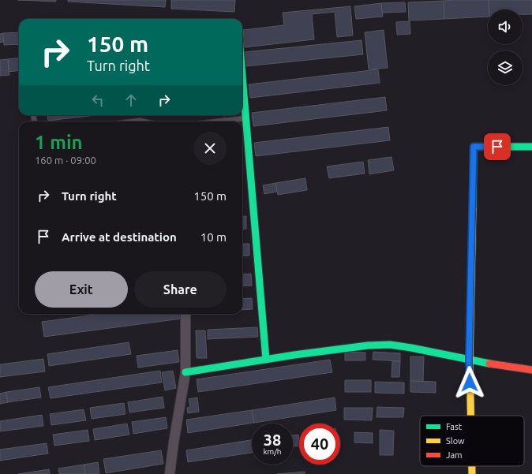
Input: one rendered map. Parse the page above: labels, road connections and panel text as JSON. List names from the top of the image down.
{
  "legend": ["Fast", "Slow", "Jam"],
  "page": {
    "turn": ["150 m", "Turn right"],
    "heading": ["1 min", "160 m · 09:00"],
    "list": [
      {
        "name": "Turn right",
        "value": "150 m"
      },
      {
        "name": "Arrive at destination",
        "value": "10 m"
      }
    ],
    "buttons": ["Exit", "Share"],
    "speed": "38 km/h",
    "limit": "40"
  }
}
